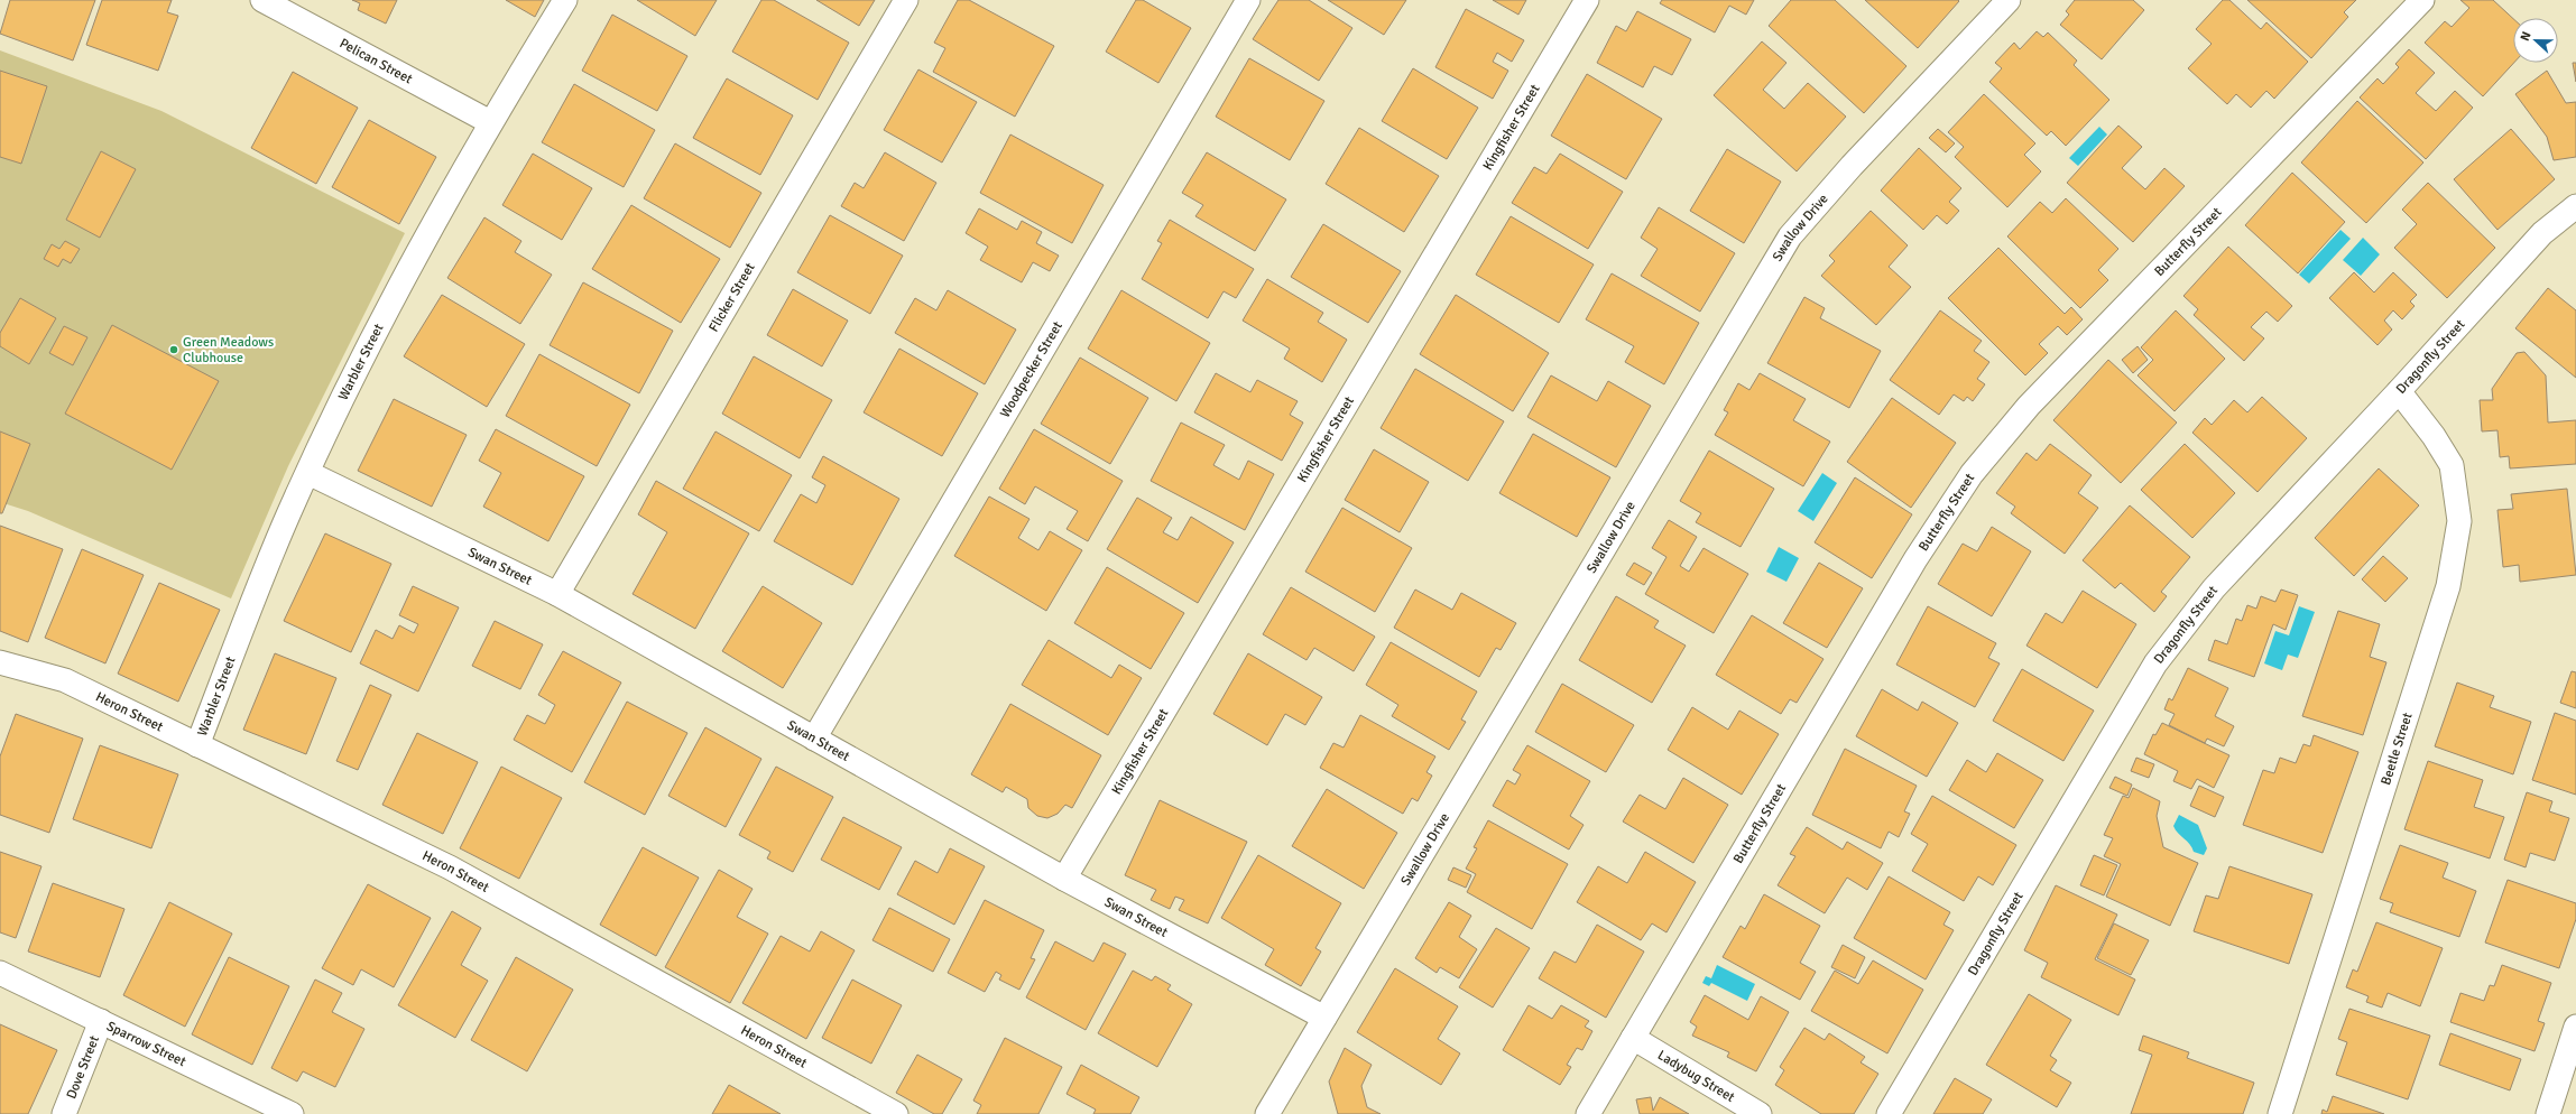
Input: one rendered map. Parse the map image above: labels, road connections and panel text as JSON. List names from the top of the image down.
{
  "streets": {
    "street": [
      "Pelican Street",
      "Kingfisher Street",
      "Swallow Drive",
      "Butterfly Street",
      "Flicker Street",
      "Dragonfly Street",
      "Warbler Street",
      "Woodpecker Street",
      "Swan Street",
      "Heron Street",
      "Beetle Street",
      "Sparrow Street",
      "Dove Street",
      "Ladybug Street"
    ]
  },
  "crossings": [
    ["Pelican Street", "Warbler Street"],
    ["Kingfisher Street", "Swan Street"],
    ["Swallow Drive", "Swan Street"],
    ["Butterfly Street", "Ladybug Street"],
    ["Flicker Street", "Swan Street"],
    ["Dragonfly Street", "Beetle Street"],
    ["Warbler Street", "Swan Street"],
    ["Warbler Street", "Heron Street"],
    ["Woodpecker Street", "Swan Street"],
    ["Sparrow Street", "Dove Street"]
  ],
  "places": ["Green Meadows Clubhouse"],
  "north": "left"
}
